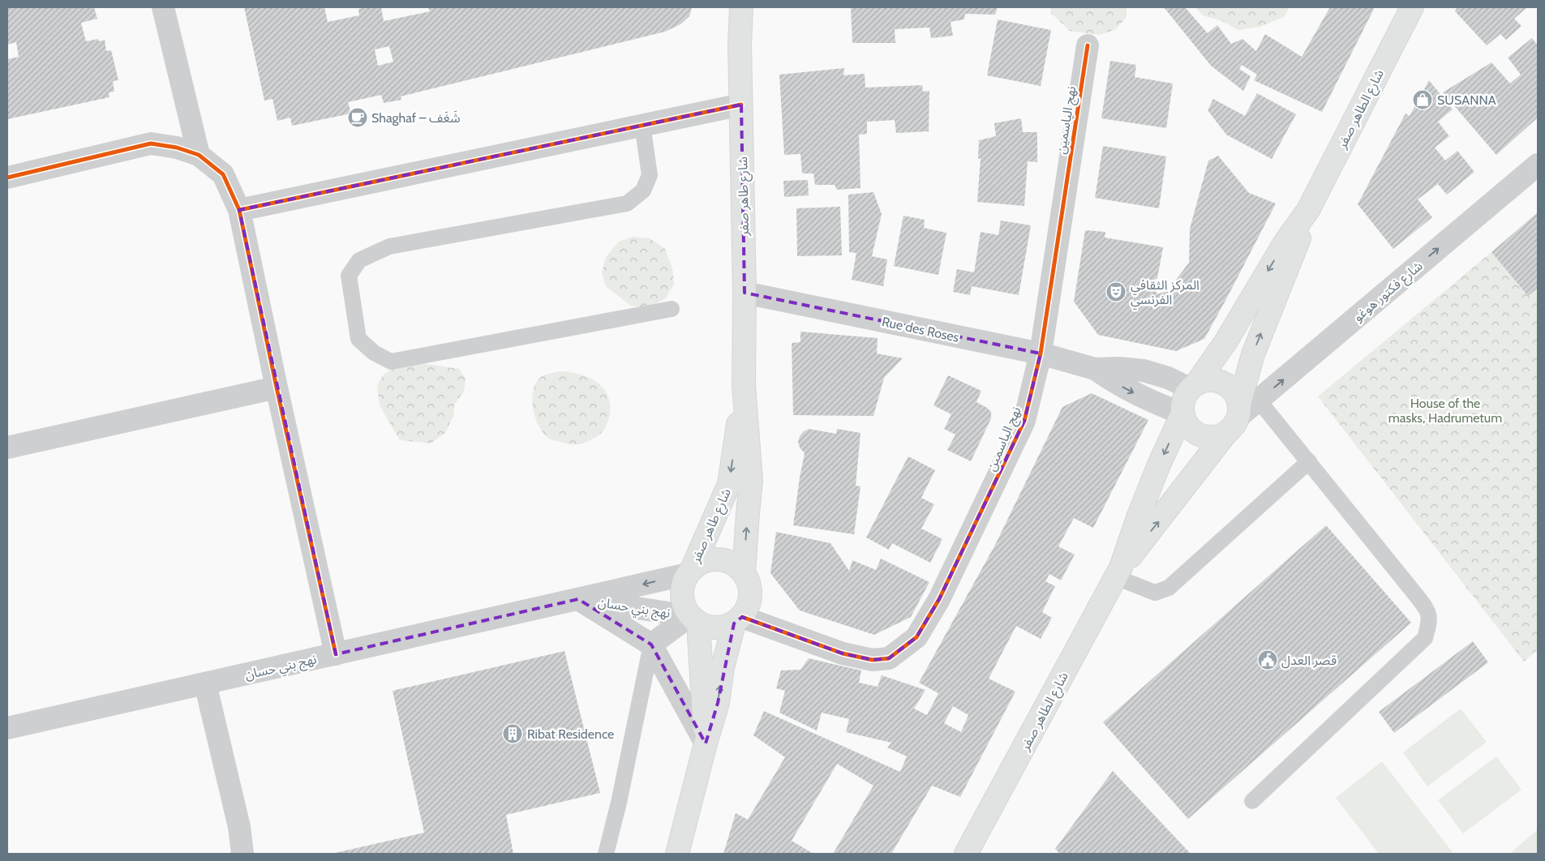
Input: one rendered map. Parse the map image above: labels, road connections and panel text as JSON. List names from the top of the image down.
{
  "streets": {
    "main road": ["شارع الطاهر صفر", "شارع طاهر صفر"],
    "street": [
      "نهج الياسمين",
      "شارع فكتور هوغو",
      "Rue des Roses",
      "نهج بني حسان"
    ]
  },
  "crossings": [
    ["شارع الطاهر صفر", "شارع فكتور هوغو"],
    ["نهج الياسمين", "شارع طاهر صفر"],
    ["نهج الياسمين", "Rue des Roses"],
    ["نهج الياسمين", "نهج بني حسان"],
    ["شارع طاهر صفر", "Rue des Roses"],
    ["شارع طاهر صفر", "نهج بني حسان"]
  ],
  "one_way": ["شارع فكتور هوغو"],
  "parks": ["House of the masks, Hadrumetum"],
  "places": {
    "shop": ["SUSANNA"],
    "cafe": ["Shaghaf – شَغَف"],
    "theatre": ["المركز الثقافي الفرنسي"],
    "public building": ["قصر العدل"],
    "building": ["Ribat Residence"]
  }
}
